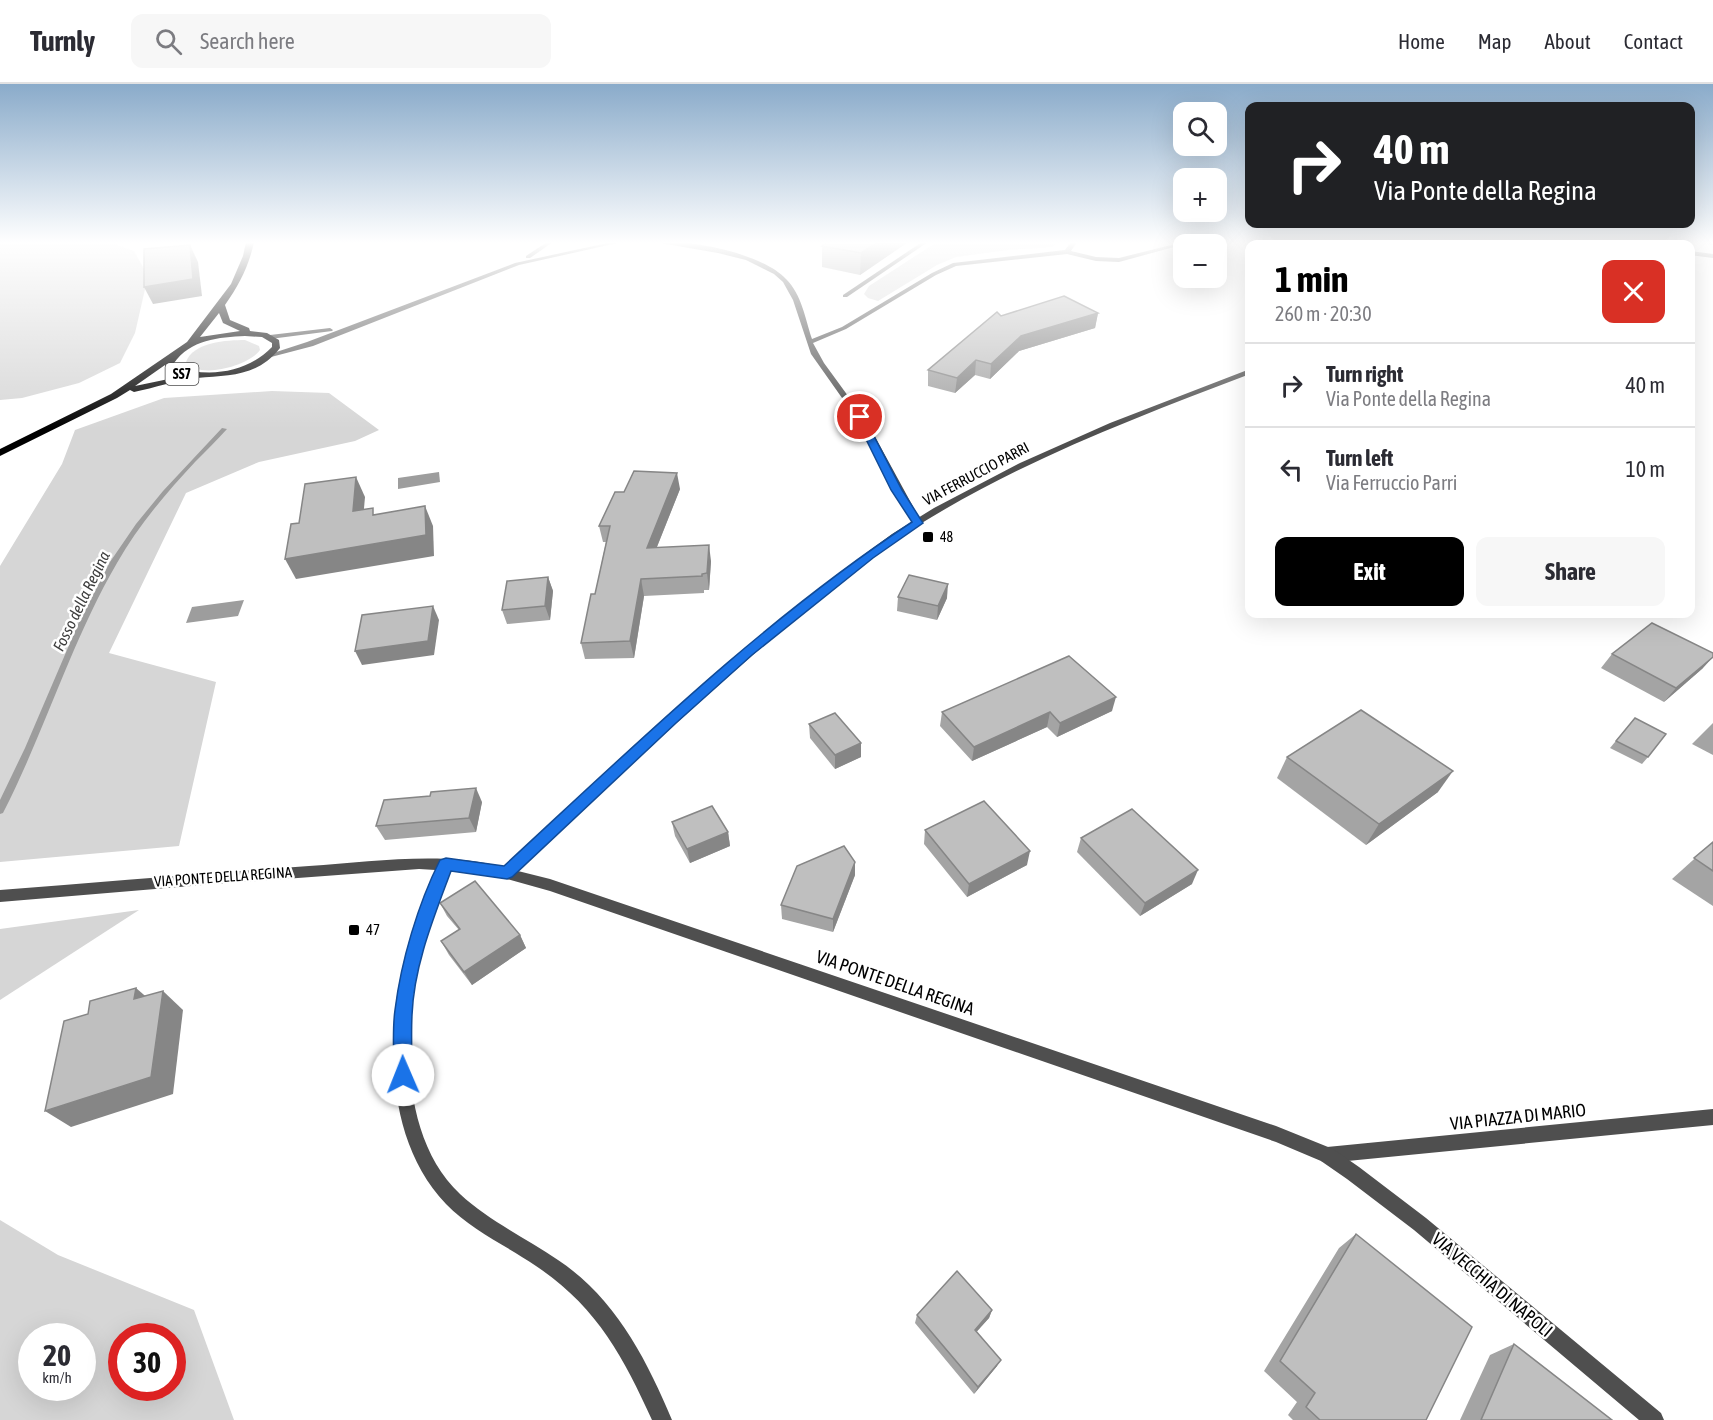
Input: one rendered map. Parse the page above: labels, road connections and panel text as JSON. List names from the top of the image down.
{
  "streets": {
    "main road": ["SS7"],
    "street": [
      "VIA FERRUCCIO PARRI",
      "VIA PONTE DELLA REGINA",
      "VIA PIAZZA DI MARIO",
      "VIA VECCHIA DI NAPOLI"
    ]
  },
  "crossings": [
    ["VIA FERRUCCIO PARRI", "VIA PONTE DELLA REGINA"],
    ["VIA PONTE DELLA REGINA", "VIA PIAZZA DI MARIO"],
    ["VIA PONTE DELLA REGINA", "VIA VECCHIA DI NAPOLI"],
    ["VIA PIAZZA DI MARIO", "VIA VECCHIA DI NAPOLI"]
  ],
  "water": ["Fosso della Regina"],
  "places": {
    "transit": ["48", "47"]
  },
  "page": {
    "header": "Turnly",
    "search": "Search here",
    "nav": [
      "Home",
      "Map",
      "About",
      "Contact"
    ],
    "map_buttons": ["+", "−"],
    "turn": ["40 m", "Via Ponte della Regina"],
    "heading": ["1 min", "260 m · 20:30"],
    "list": [
      {
        "name": "Turn right",
        "note": "Via Ponte della Regina",
        "value": "40 m"
      },
      {
        "name": "Turn left",
        "note": "Via Ferruccio Parri",
        "value": "10 m"
      }
    ],
    "buttons": ["Exit", "Share"],
    "speed": "20 km/h",
    "limit": "30"
  }
}
